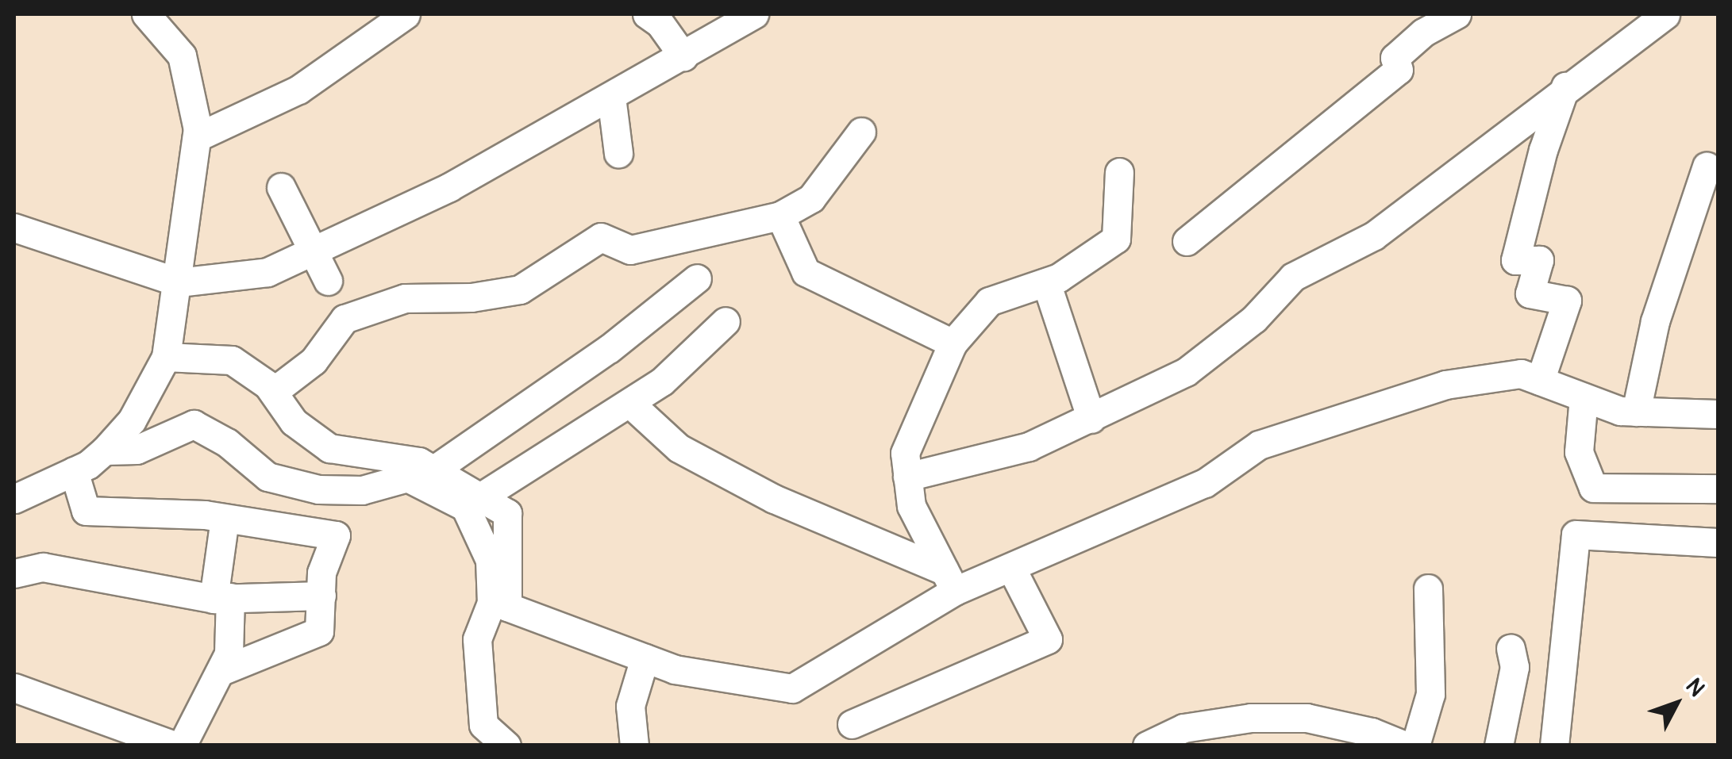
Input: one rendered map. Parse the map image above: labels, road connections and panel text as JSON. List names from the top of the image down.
{
  "north": "top right"
}
